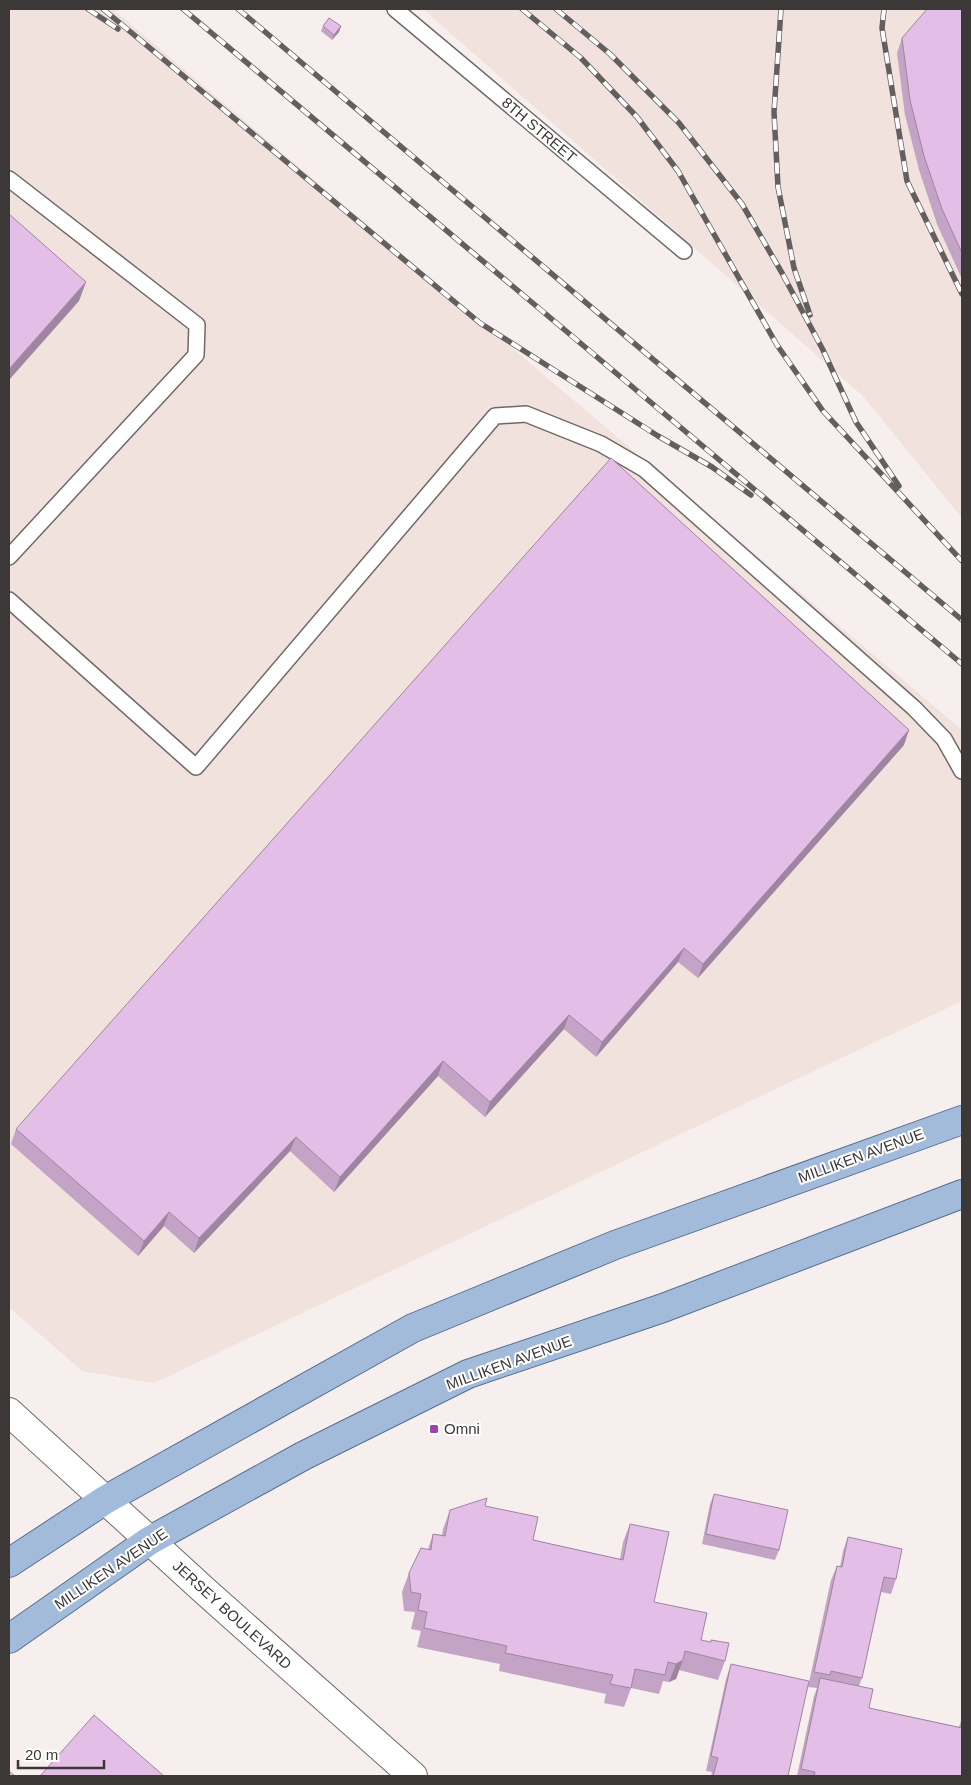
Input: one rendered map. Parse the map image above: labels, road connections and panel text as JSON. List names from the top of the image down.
{
  "streets": {
    "main road": ["MILLIKEN AVENUE"],
    "street": ["JERSEY BOULEVARD"],
    "lane": ["8TH STREET"]
  },
  "crossings": [
    ["MILLIKEN AVENUE", "JERSEY BOULEVARD"]
  ],
  "places": {
    "transit": ["Omni"]
  },
  "scale_bar": "20 m"
}
